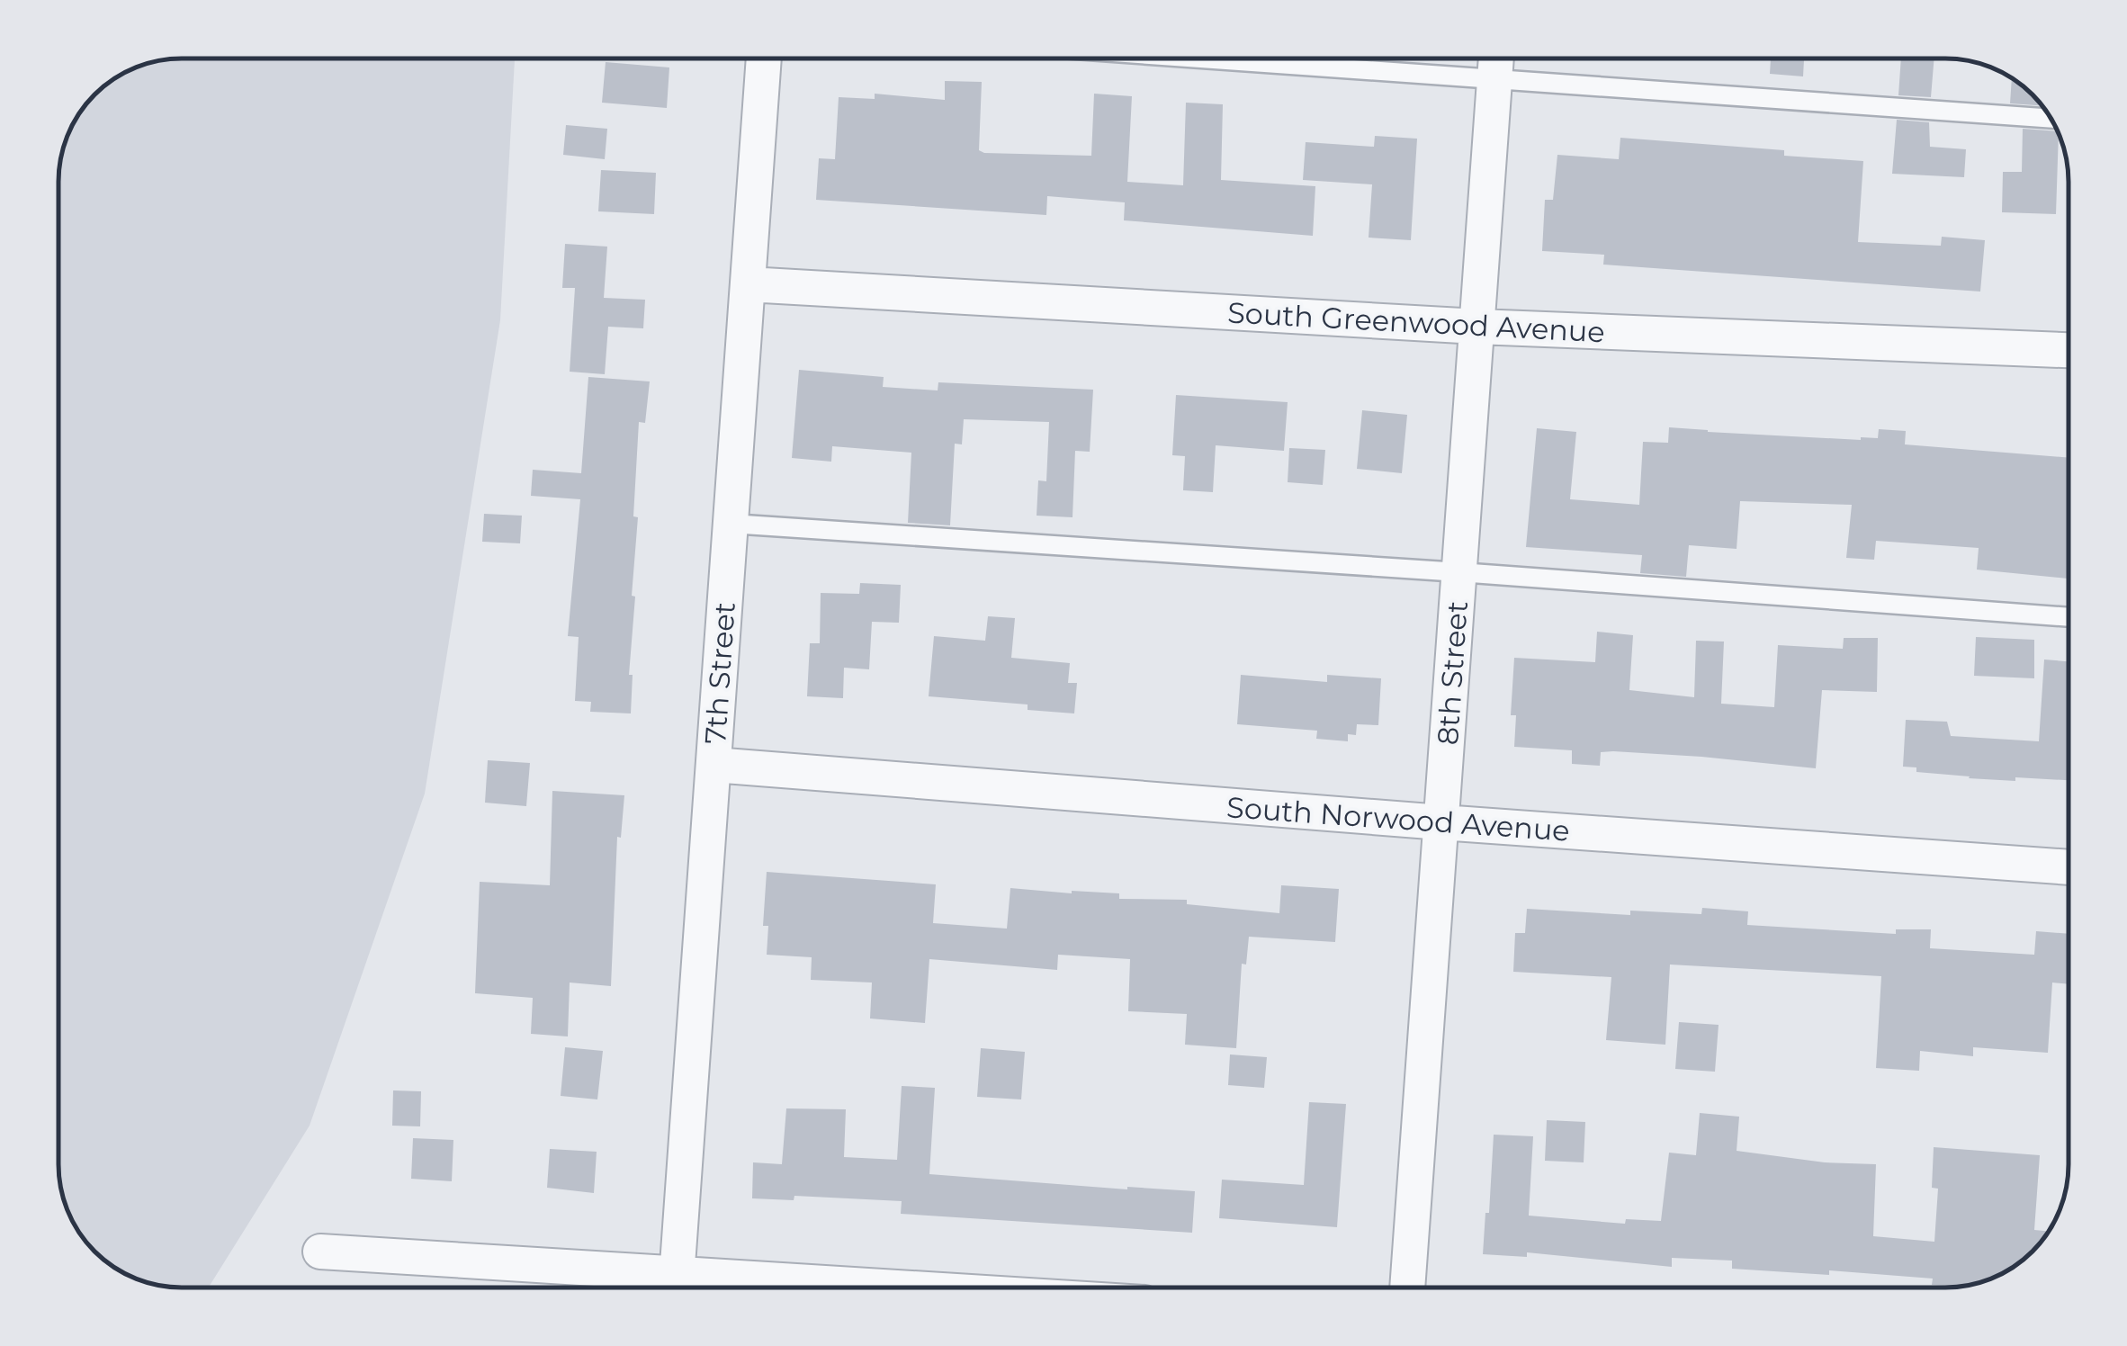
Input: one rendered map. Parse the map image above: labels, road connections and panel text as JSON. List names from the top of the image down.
{
  "streets": {
    "street": [
      "South Greenwood Avenue",
      "7th Street",
      "8th Street",
      "South Norwood Avenue"
    ]
  },
  "crossings": [
    ["South Greenwood Avenue", "7th Street"],
    ["South Greenwood Avenue", "8th Street"],
    ["7th Street", "South Norwood Avenue"],
    ["8th Street", "South Norwood Avenue"]
  ]
}
